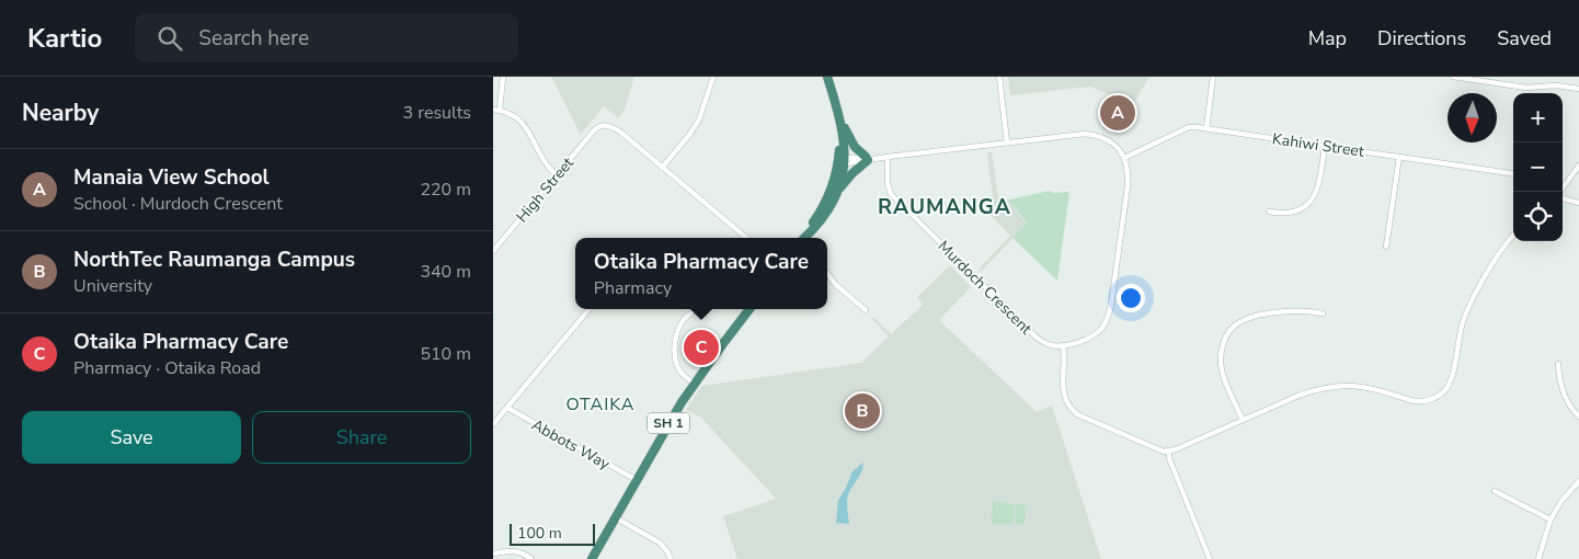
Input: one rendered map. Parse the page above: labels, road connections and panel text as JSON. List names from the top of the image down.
{
  "streets": {
    "highway": ["SH 1"],
    "street": [
      "Kahiwi Street",
      "High Street",
      "Murdoch Crescent",
      "Abbots Way"
    ]
  },
  "crossings": [
    ["SH 1", "Abbots Way"]
  ],
  "districts": ["RAUMANGA", "OTAIKA"],
  "scale_bar": "100 m",
  "north": "bottom",
  "page": {
    "header": "Kartio",
    "search": "Search here",
    "nav": ["Map", "Directions", "Saved"],
    "heading": ["Nearby", "3 results"],
    "map_buttons": ["+", "−"],
    "pins": ["A", "C", "B"],
    "list": [
      {
        "mark": "A",
        "name": "Manaia View School",
        "note": "School · Murdoch Crescent",
        "value": "220 m"
      },
      {
        "mark": "B",
        "name": "NorthTec Raumanga Campus",
        "note": "University",
        "value": "340 m"
      },
      {
        "mark": "C",
        "name": "Otaika Pharmacy Care",
        "note": "Pharmacy · Otaika Road",
        "value": "510 m"
      }
    ],
    "popup": ["Otaika Pharmacy Care", "Pharmacy"],
    "buttons": ["Save", "Share"],
    "scale": "100 m"
  }
}
